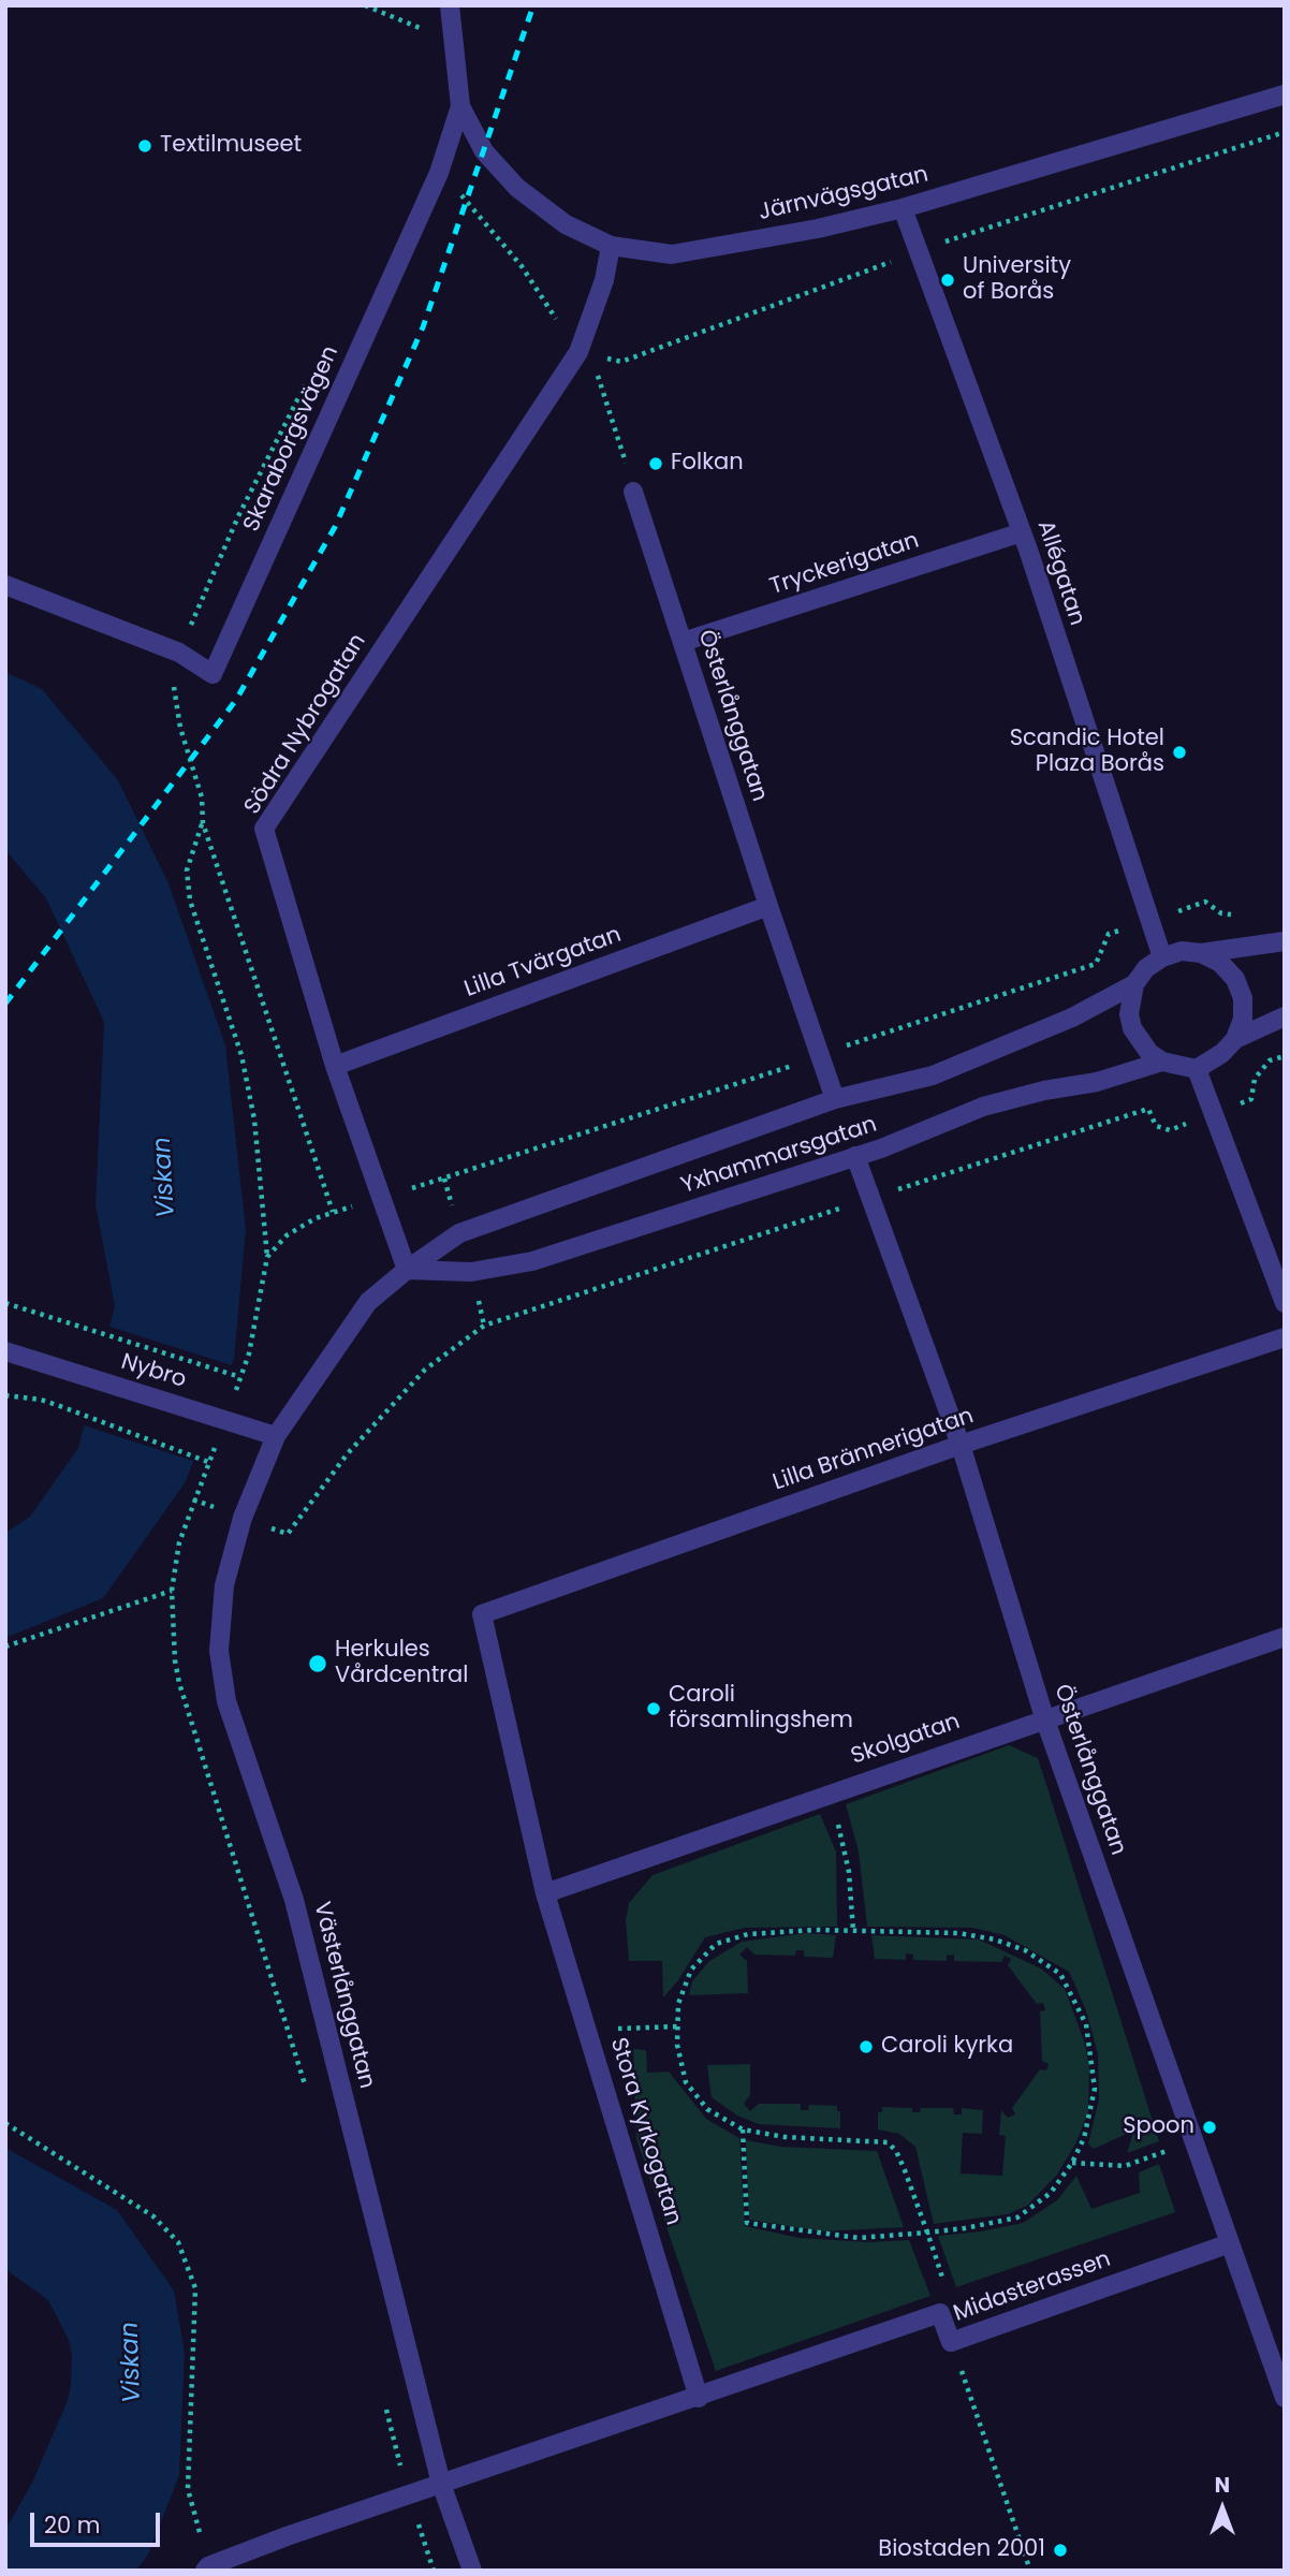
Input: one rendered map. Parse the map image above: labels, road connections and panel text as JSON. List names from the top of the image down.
{
  "streets": {
    "street": [
      "Järnvägsgatan",
      "Skaraborgsvägen",
      "Tryckerigatan",
      "Allégatan",
      "Österlånggatan",
      "Södra Nybrogatan",
      "Lilla Tvärgatan",
      "Yxhammarsgatan",
      "Nybro",
      "Lilla Brännerigatan",
      "Skolgatan",
      "Västerlånggatan",
      "Stora Kyrkogatan",
      "Midasterassen"
    ]
  },
  "crossings": [
    ["Järnvägsgatan", "Skaraborgsvägen"],
    ["Järnvägsgatan", "Allégatan"],
    ["Järnvägsgatan", "Södra Nybrogatan"],
    ["Tryckerigatan", "Allégatan"],
    ["Tryckerigatan", "Österlånggatan"],
    ["Allégatan", "Yxhammarsgatan"],
    ["Österlånggatan", "Lilla Tvärgatan"],
    ["Österlånggatan", "Yxhammarsgatan"],
    ["Österlånggatan", "Lilla Brännerigatan"],
    ["Österlånggatan", "Skolgatan"],
    ["Österlånggatan", "Midasterassen"],
    ["Södra Nybrogatan", "Lilla Tvärgatan"],
    ["Södra Nybrogatan", "Yxhammarsgatan"],
    ["Yxhammarsgatan", "Nybro"],
    ["Yxhammarsgatan", "Västerlånggatan"],
    ["Nybro", "Västerlånggatan"],
    ["Lilla Brännerigatan", "Stora Kyrkogatan"],
    ["Skolgatan", "Stora Kyrkogatan"],
    ["Stora Kyrkogatan", "Midasterassen"]
  ],
  "water": ["Viskan"],
  "places": [
    "Textilmuseet",
    "University of Borås",
    "Folkan",
    "Scandic Hotel Plaza Borås",
    "Herkules Vårdcentral",
    "Caroli församlingshem",
    "Caroli kyrka",
    "Spoon",
    "Biostaden 2001"
  ],
  "scale_bar": "20 m",
  "north": "top"
}
